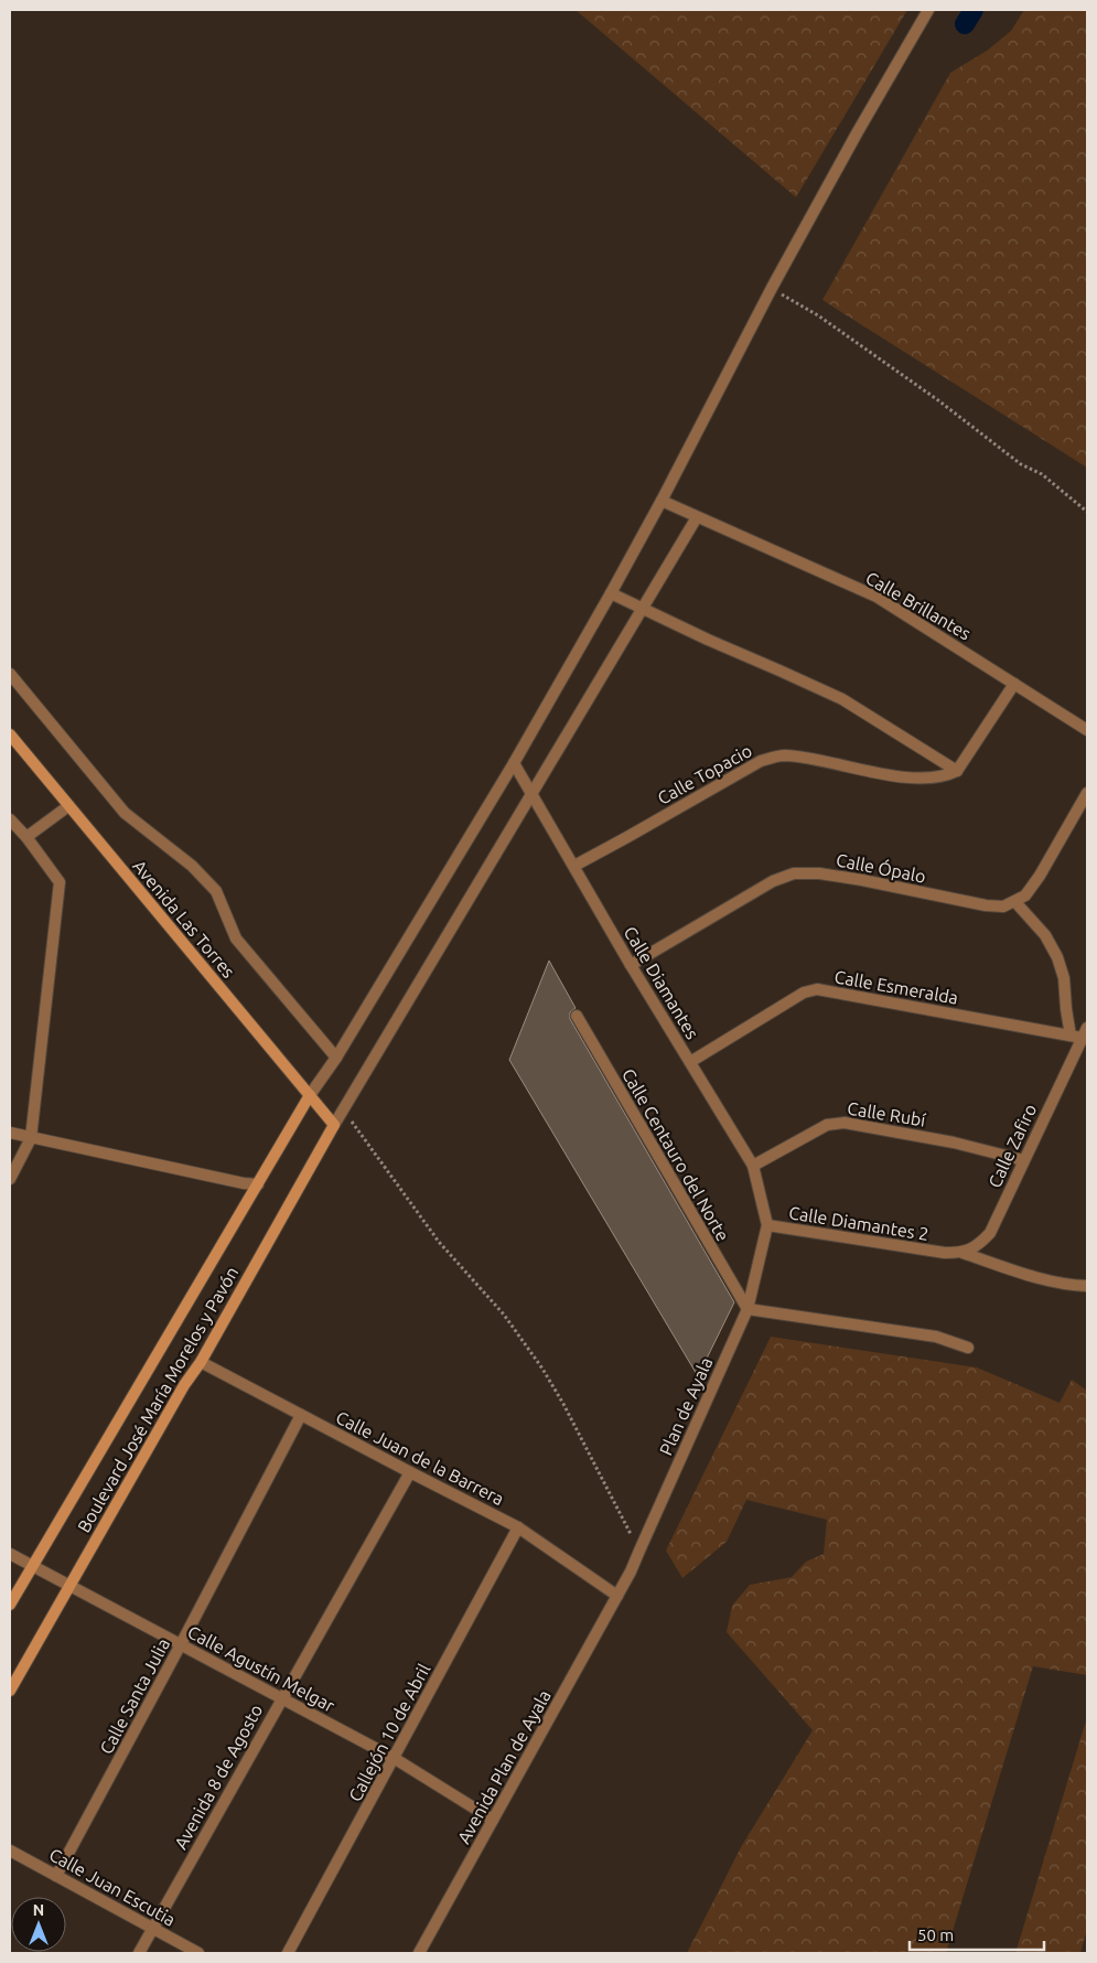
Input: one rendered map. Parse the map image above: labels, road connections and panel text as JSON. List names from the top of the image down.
{
  "streets": {
    "street": [
      "Calle Brillantes",
      "Calle Topacio",
      "Calle Ópalo",
      "Avenida Las Torres",
      "Calle Diamantes",
      "Calle Esmeralda",
      "Calle Rubí",
      "Calle Zafiro",
      "Calle Centauro del Norte",
      "Calle Diamantes 2",
      "Boulevard José María Morelos y Pavón",
      "Plan de Ayala",
      "Calle Juan de la Barrera",
      "Calle Agustín Melgar",
      "Calle Santa Julia",
      "Callejón 10 de Abril",
      "Avenida Plan de Ayala",
      "Avenida 8 de Agosto",
      "Calle Juan Escutia"
    ]
  },
  "crossings": [
    ["Calle Topacio", "Calle Diamantes"],
    ["Calle Ópalo", "Calle Diamantes"],
    ["Avenida Las Torres", "Boulevard José María Morelos y Pavón"],
    ["Calle Diamantes", "Calle Esmeralda"],
    ["Calle Diamantes", "Calle Rubí"],
    ["Calle Diamantes", "Calle Diamantes 2"],
    ["Calle Diamantes", "Plan de Ayala"],
    ["Calle Esmeralda", "Calle Zafiro"],
    ["Calle Rubí", "Calle Zafiro"],
    ["Calle Zafiro", "Calle Diamantes 2"],
    ["Calle Centauro del Norte", "Plan de Ayala"],
    ["Calle Diamantes 2", "Plan de Ayala"],
    ["Boulevard José María Morelos y Pavón", "Calle Juan de la Barrera"],
    ["Boulevard José María Morelos y Pavón", "Calle Agustín Melgar"],
    ["Plan de Ayala", "Calle Juan de la Barrera"],
    ["Plan de Ayala", "Avenida Plan de Ayala"],
    ["Calle Juan de la Barrera", "Calle Santa Julia"],
    ["Calle Juan de la Barrera", "Callejón 10 de Abril"],
    ["Calle Juan de la Barrera", "Avenida Plan de Ayala"],
    ["Calle Juan de la Barrera", "Avenida 8 de Agosto"],
    ["Calle Agustín Melgar", "Calle Santa Julia"],
    ["Calle Agustín Melgar", "Callejón 10 de Abril"],
    ["Calle Agustín Melgar", "Avenida Plan de Ayala"],
    ["Calle Agustín Melgar", "Avenida 8 de Agosto"],
    ["Calle Santa Julia", "Calle Juan Escutia"],
    ["Avenida 8 de Agosto", "Calle Juan Escutia"]
  ],
  "scale_bar": "50 m",
  "north": "top"
}
